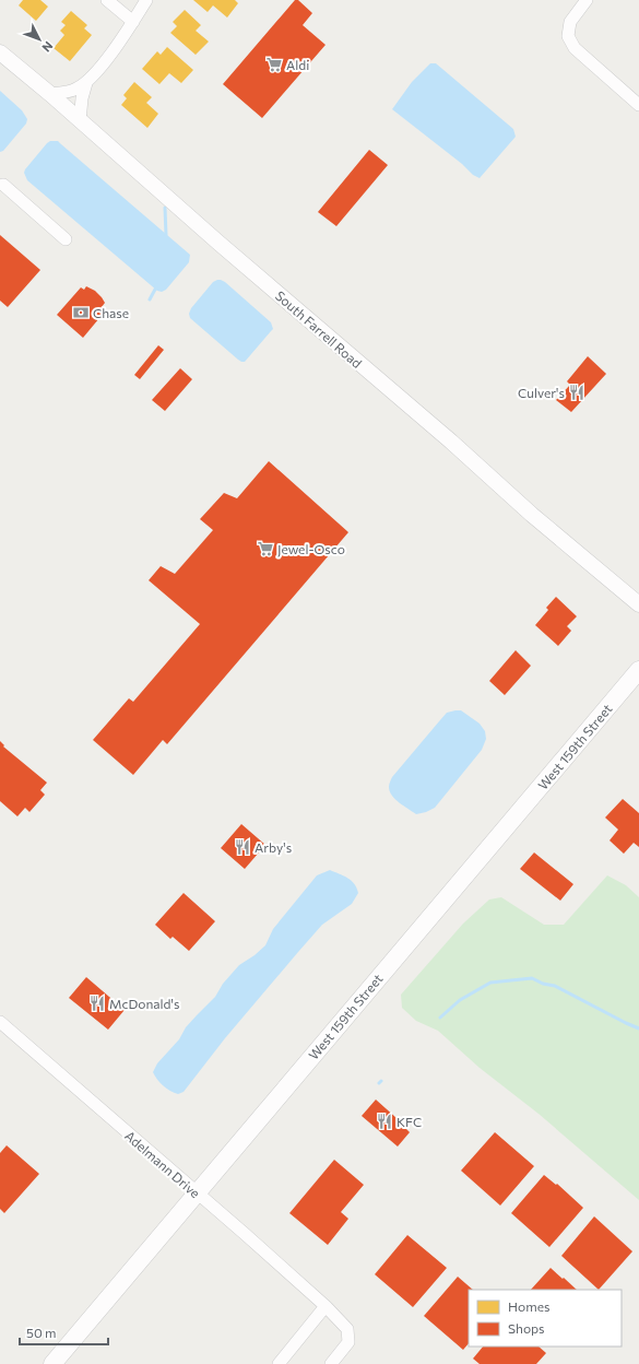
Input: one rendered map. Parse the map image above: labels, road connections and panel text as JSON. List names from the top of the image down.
{
  "streets": {
    "main road": ["West 159th Street"],
    "street": ["South Farrell Road", "Adelmann Drive"]
  },
  "crossings": [
    ["West 159th Street", "Adelmann Drive"]
  ],
  "places": {
    "supermarket": ["Aldi", "Jewel-Osco"],
    "bank": ["Chase"],
    "restaurant": [
      "Culver's",
      "Arby's",
      "McDonald's",
      "KFC"
    ]
  },
  "legend": ["Homes", "Shops"],
  "scale_bar": "50 m",
  "north": "bottom right"
}
